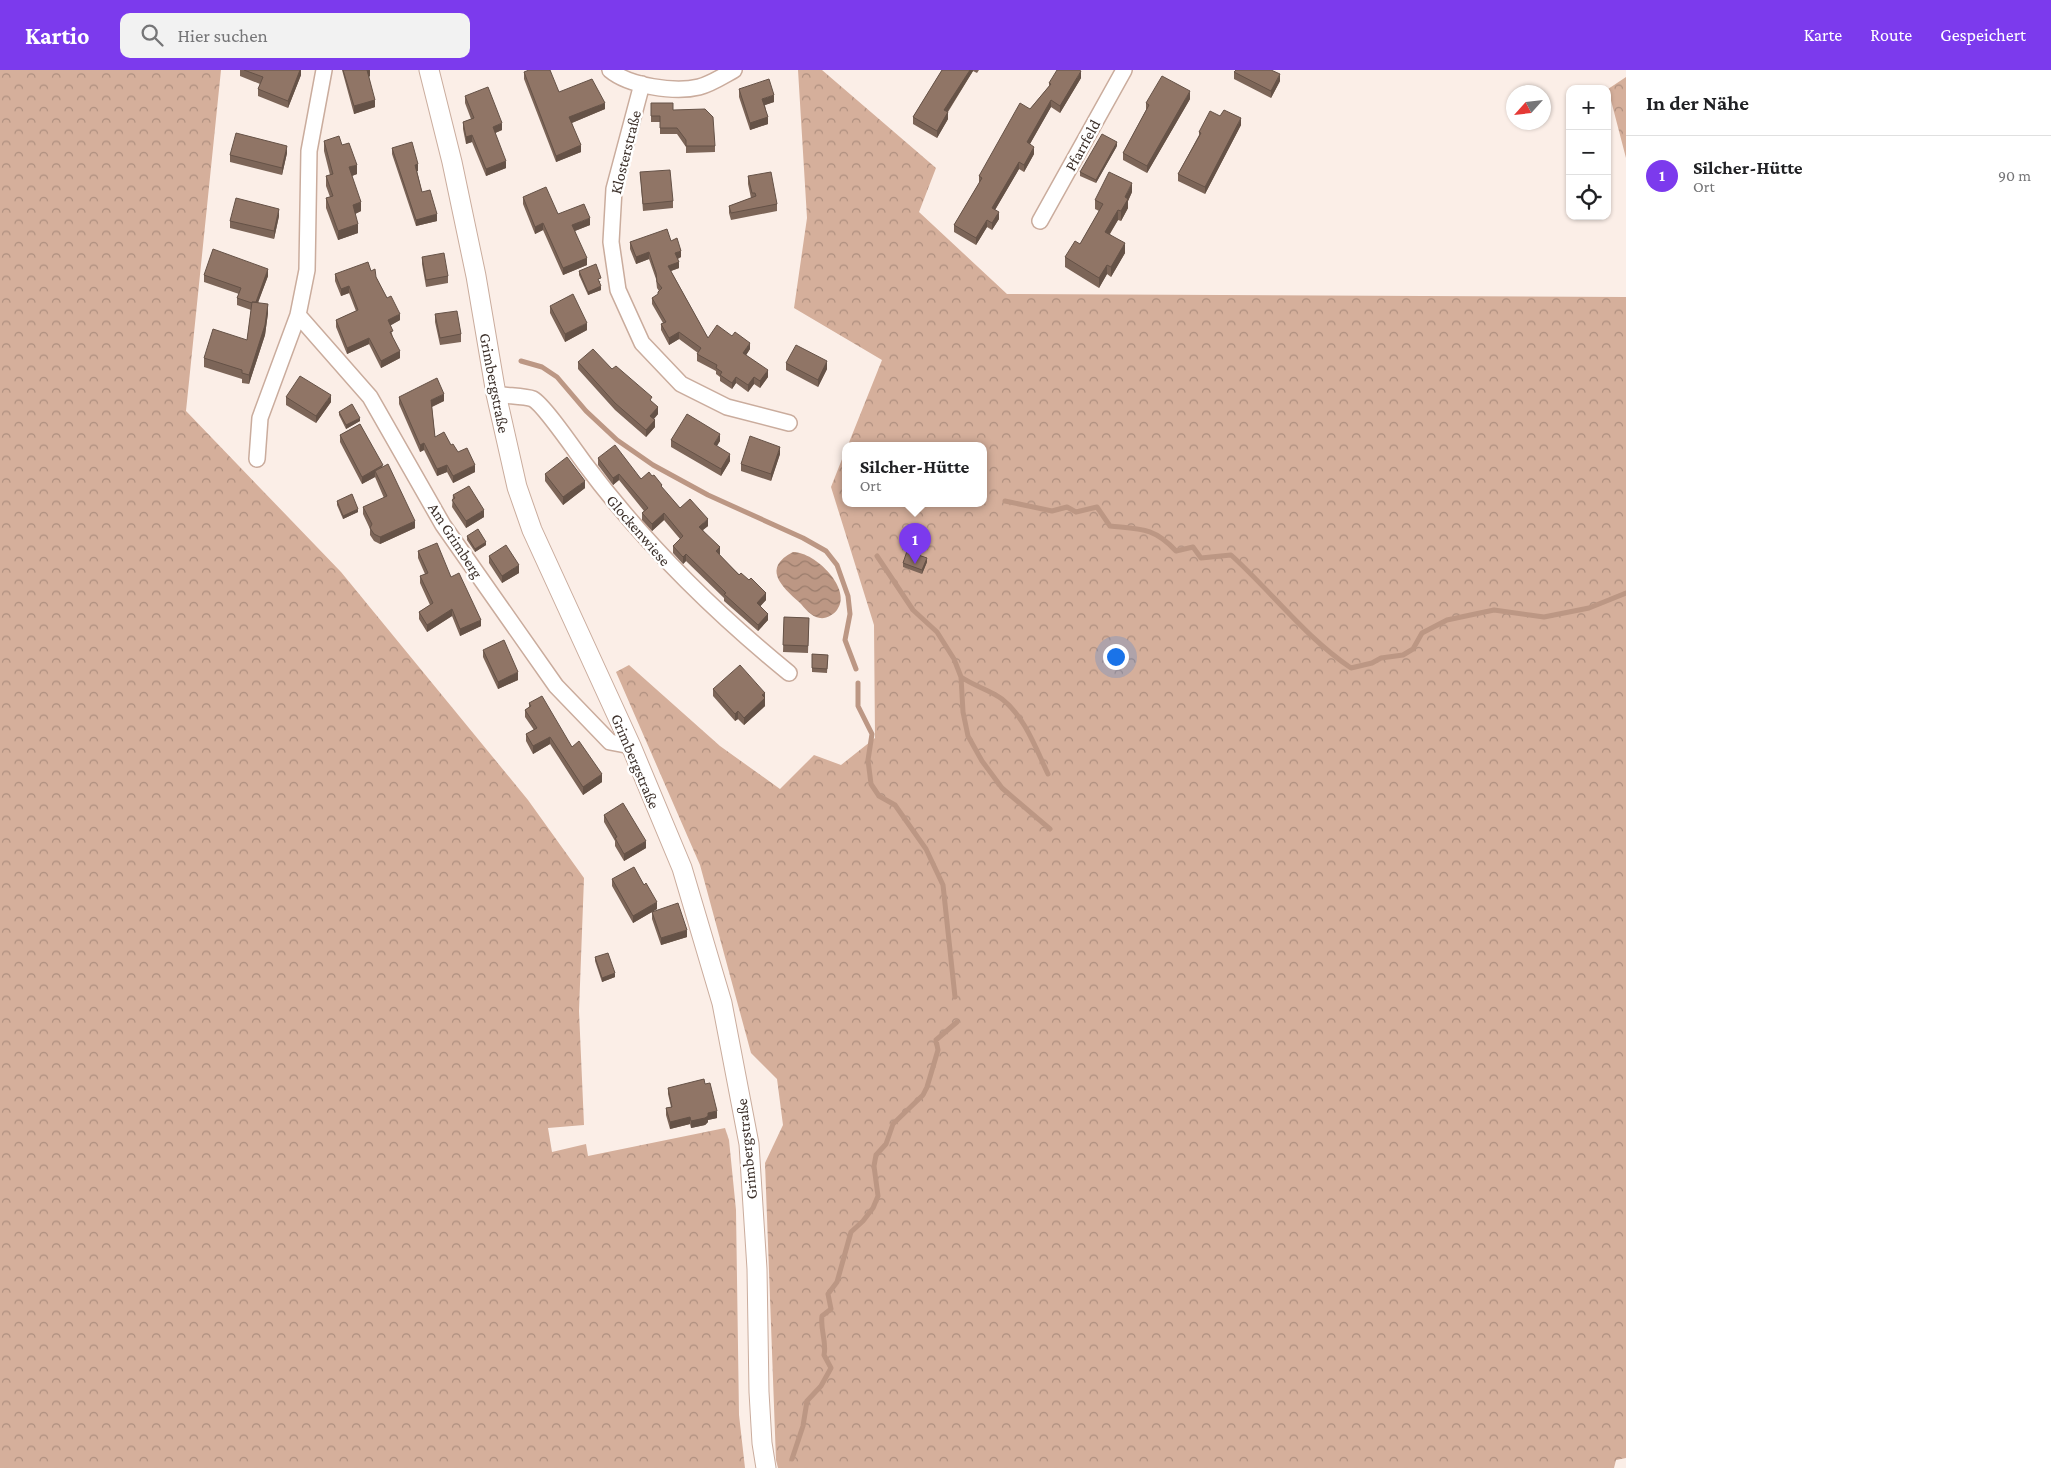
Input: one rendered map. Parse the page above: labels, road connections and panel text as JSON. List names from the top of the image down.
{
  "streets": {
    "street": [
      "Pfarrfeld",
      "Klosterstraße",
      "Grimbergstraße",
      "Glockenwiese",
      "Am Grimberg"
    ]
  },
  "crossings": [
    ["Grimbergstraße", "Glockenwiese"],
    ["Grimbergstraße", "Am Grimberg"]
  ],
  "north": "bottom left",
  "page": {
    "header": "Kartio",
    "search": "Hier suchen",
    "nav": ["Karte", "Route", "Gespeichert"],
    "heading": "In der Nähe",
    "map_buttons": ["+", "−"],
    "list": [
      {
        "mark": "1",
        "name": "Silcher-Hütte",
        "note": "Ort",
        "value": "90 m"
      }
    ],
    "popup": ["Silcher-Hütte", "Ort"],
    "pins": "1"
  }
}
